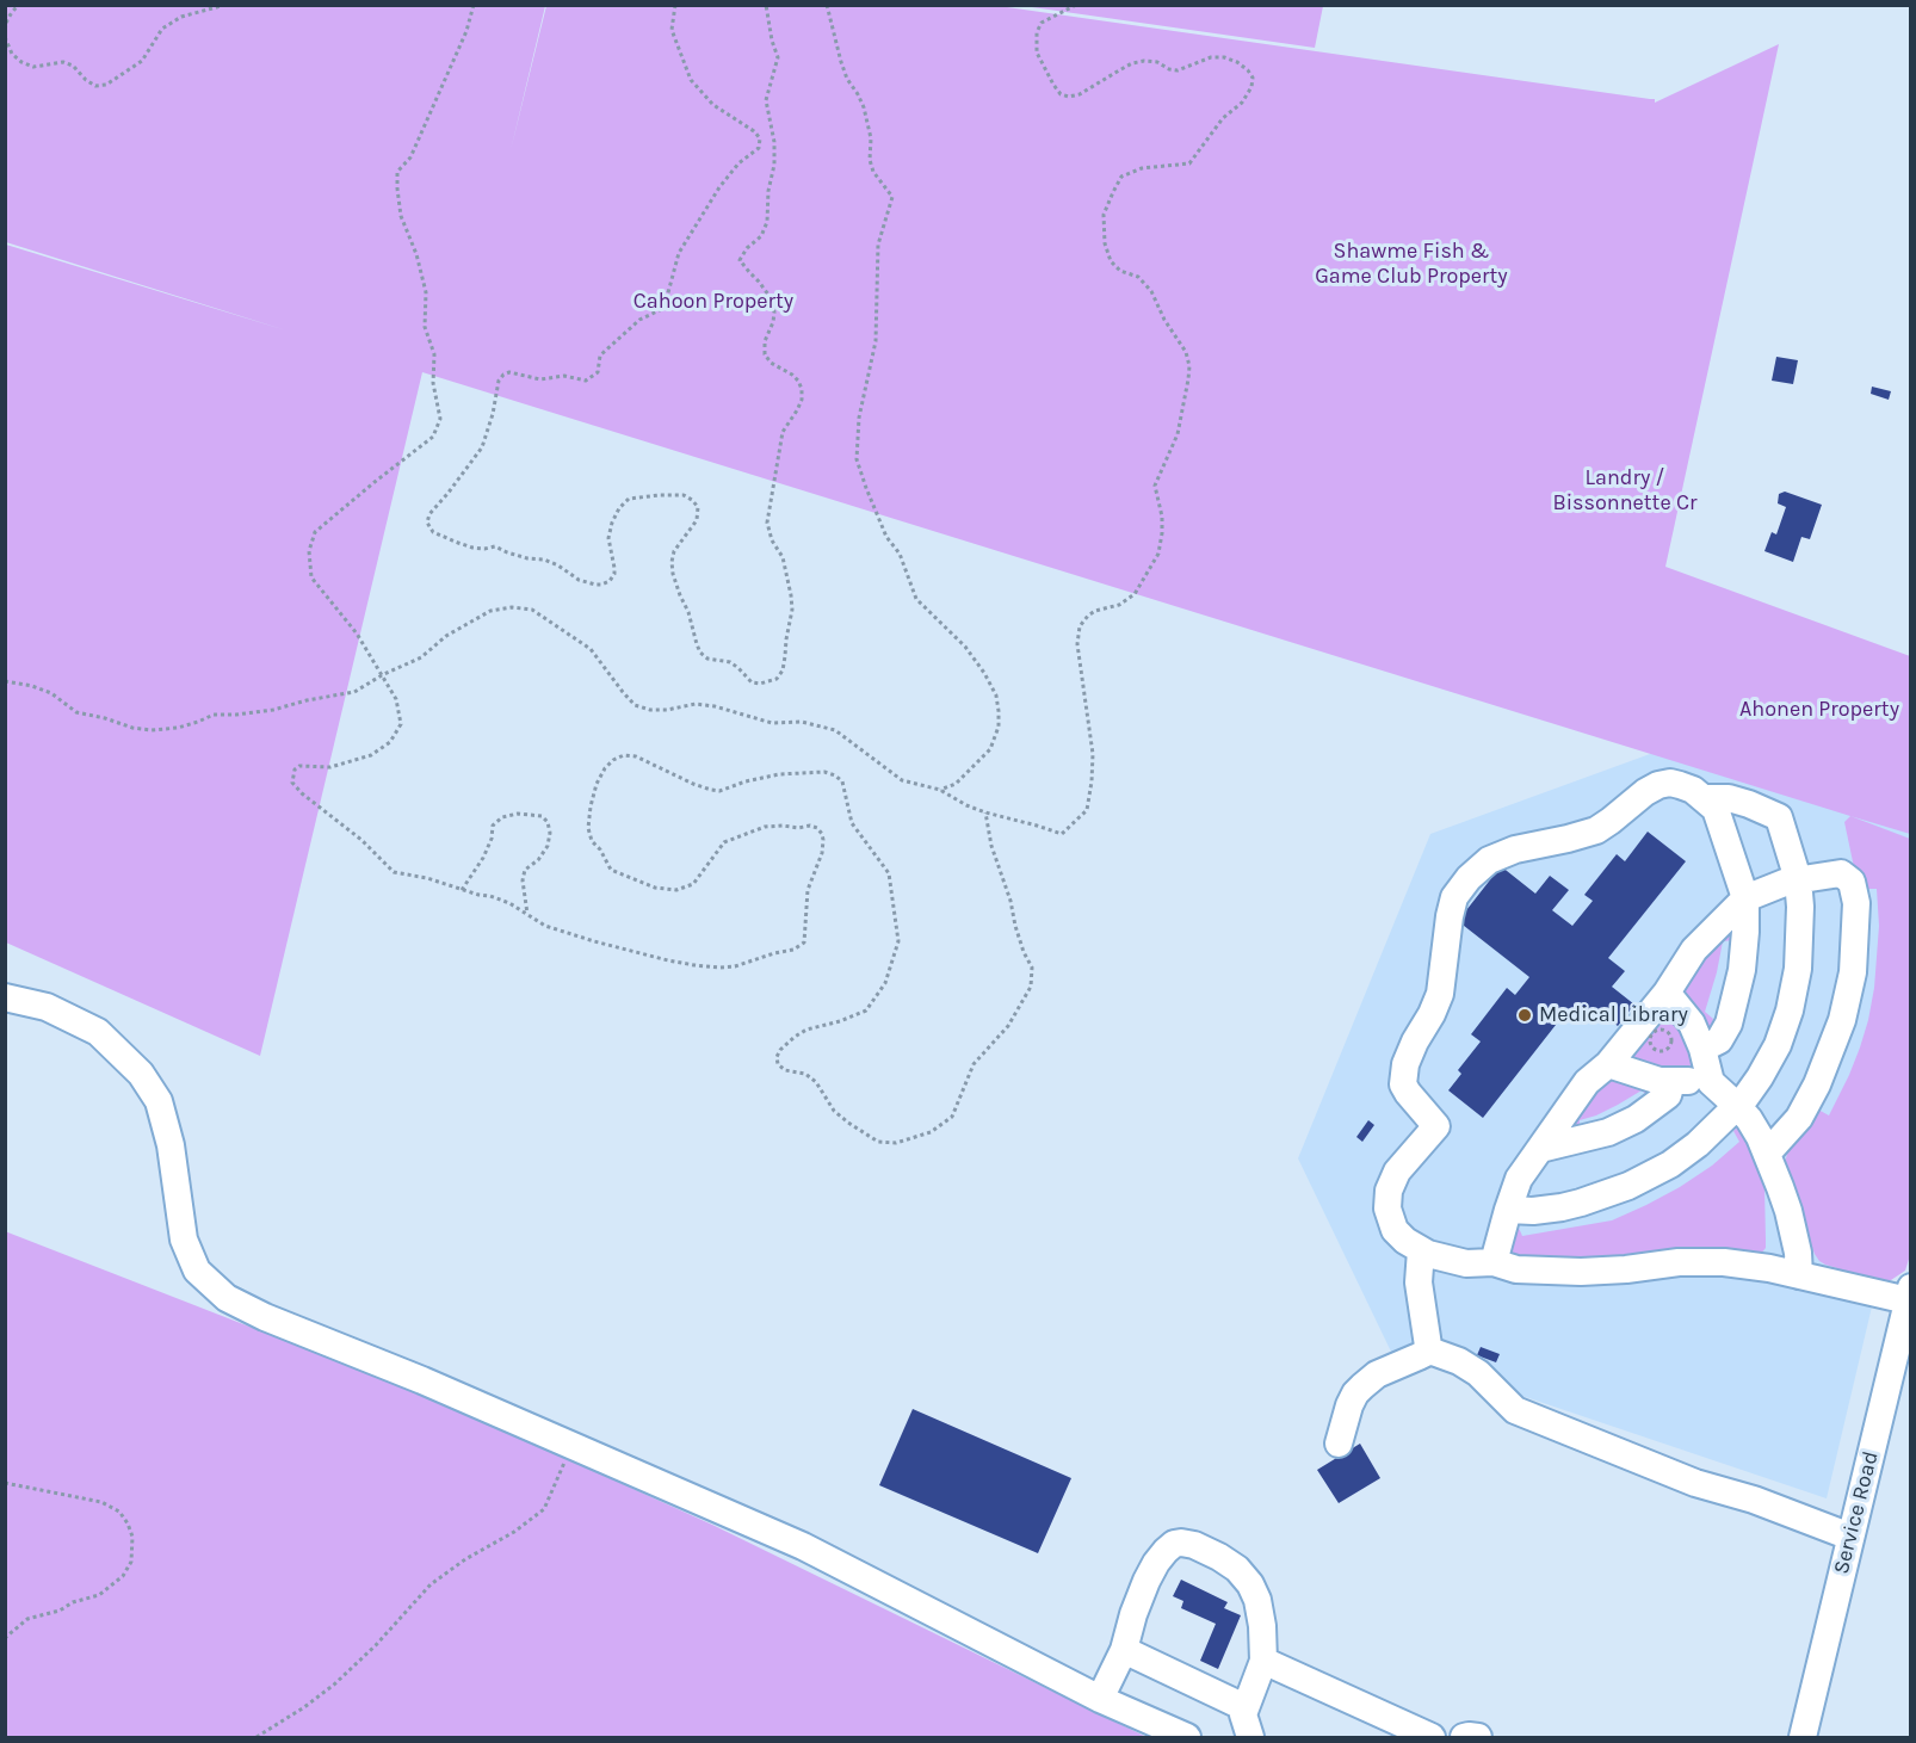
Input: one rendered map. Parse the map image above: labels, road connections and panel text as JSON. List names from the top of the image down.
{
  "streets": {
    "street": ["Service Road"]
  },
  "parks": [
    "Shawme Fish & Game Club Property",
    "Cahoon Property",
    "Landry / Bissonnette Cr",
    "Ahonen Property"
  ],
  "places": ["Medical Library"]
}
